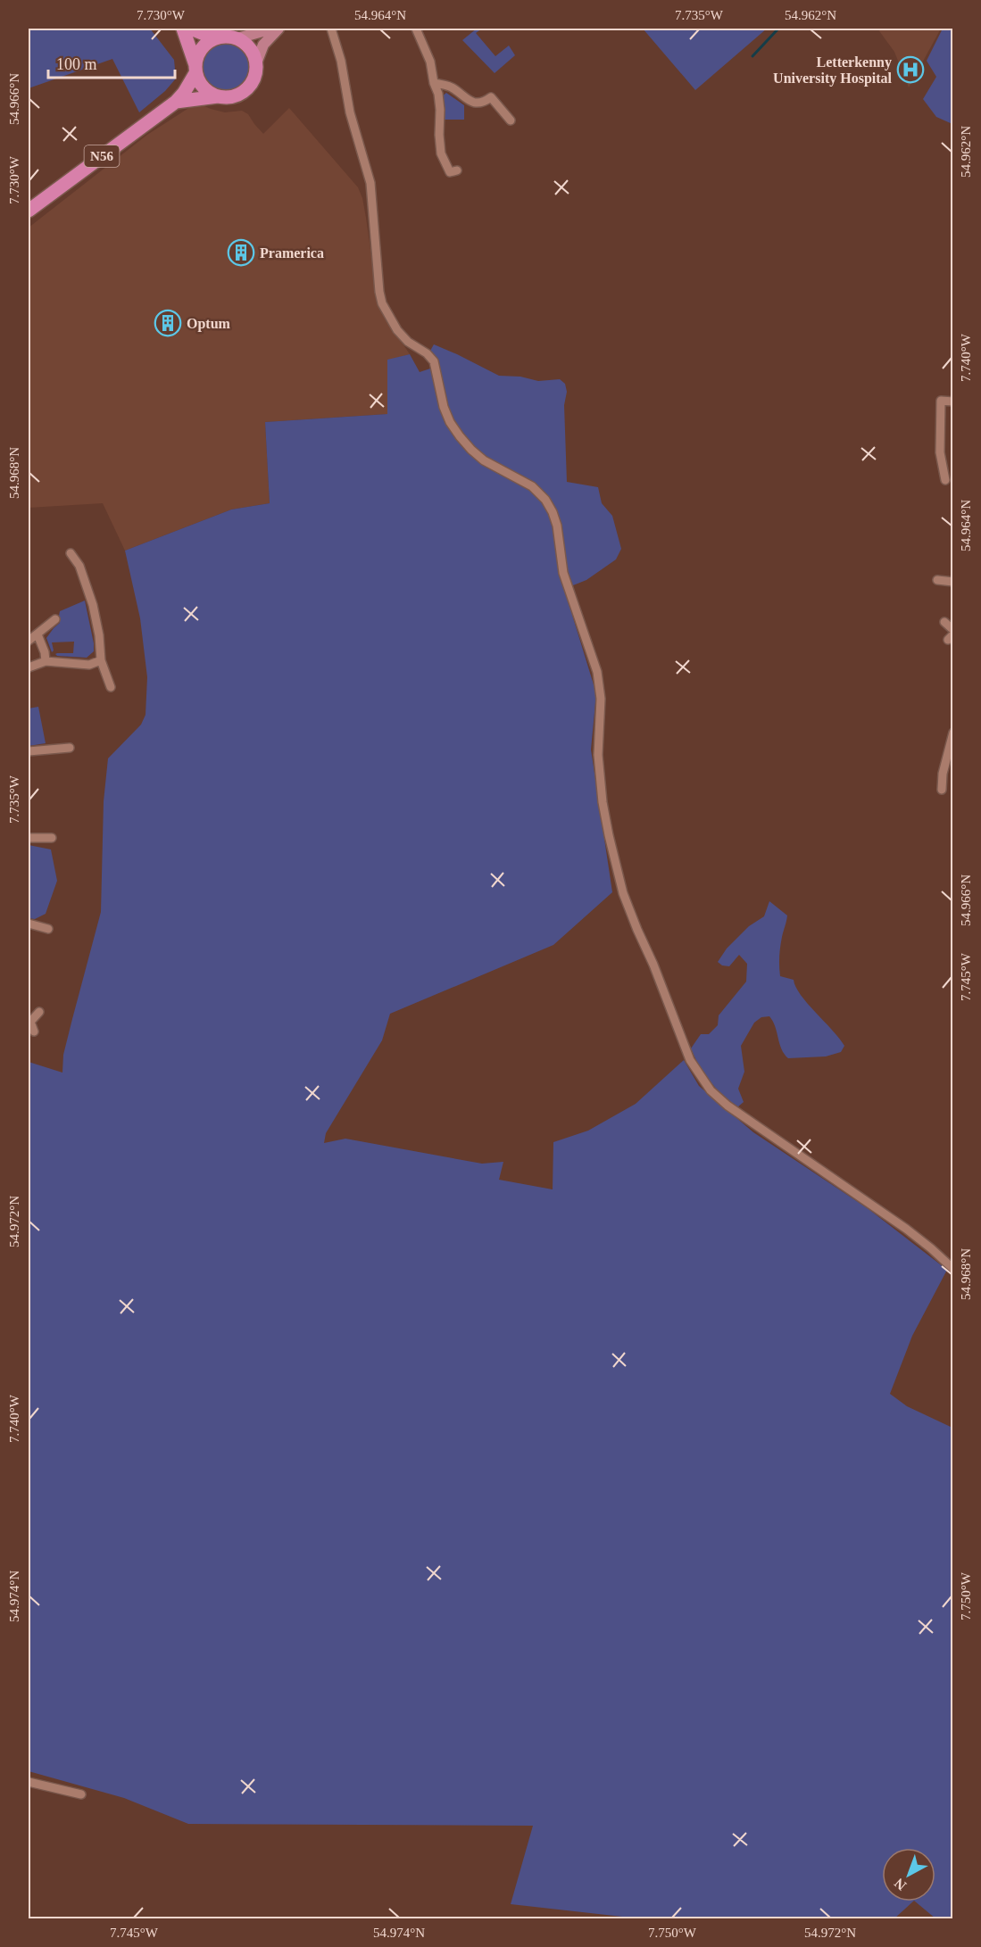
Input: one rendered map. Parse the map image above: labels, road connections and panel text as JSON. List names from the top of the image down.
{
  "streets": {
    "main road": ["N56"]
  },
  "places": {
    "hospital": ["Letterkenny University Hospital"],
    "building": ["Pramerica", "Optum"]
  },
  "scale_bar": "100 m",
  "north": "bottom left",
  "coordinates": [
    "7.730°W",
    "54.964°N",
    "7.735°W",
    "54.962°N",
    "54.966°N",
    "7.740°W",
    "54.968°N",
    "7.745°W",
    "54.972°N",
    "54.974°N",
    "7.750°W"
  ]
}
